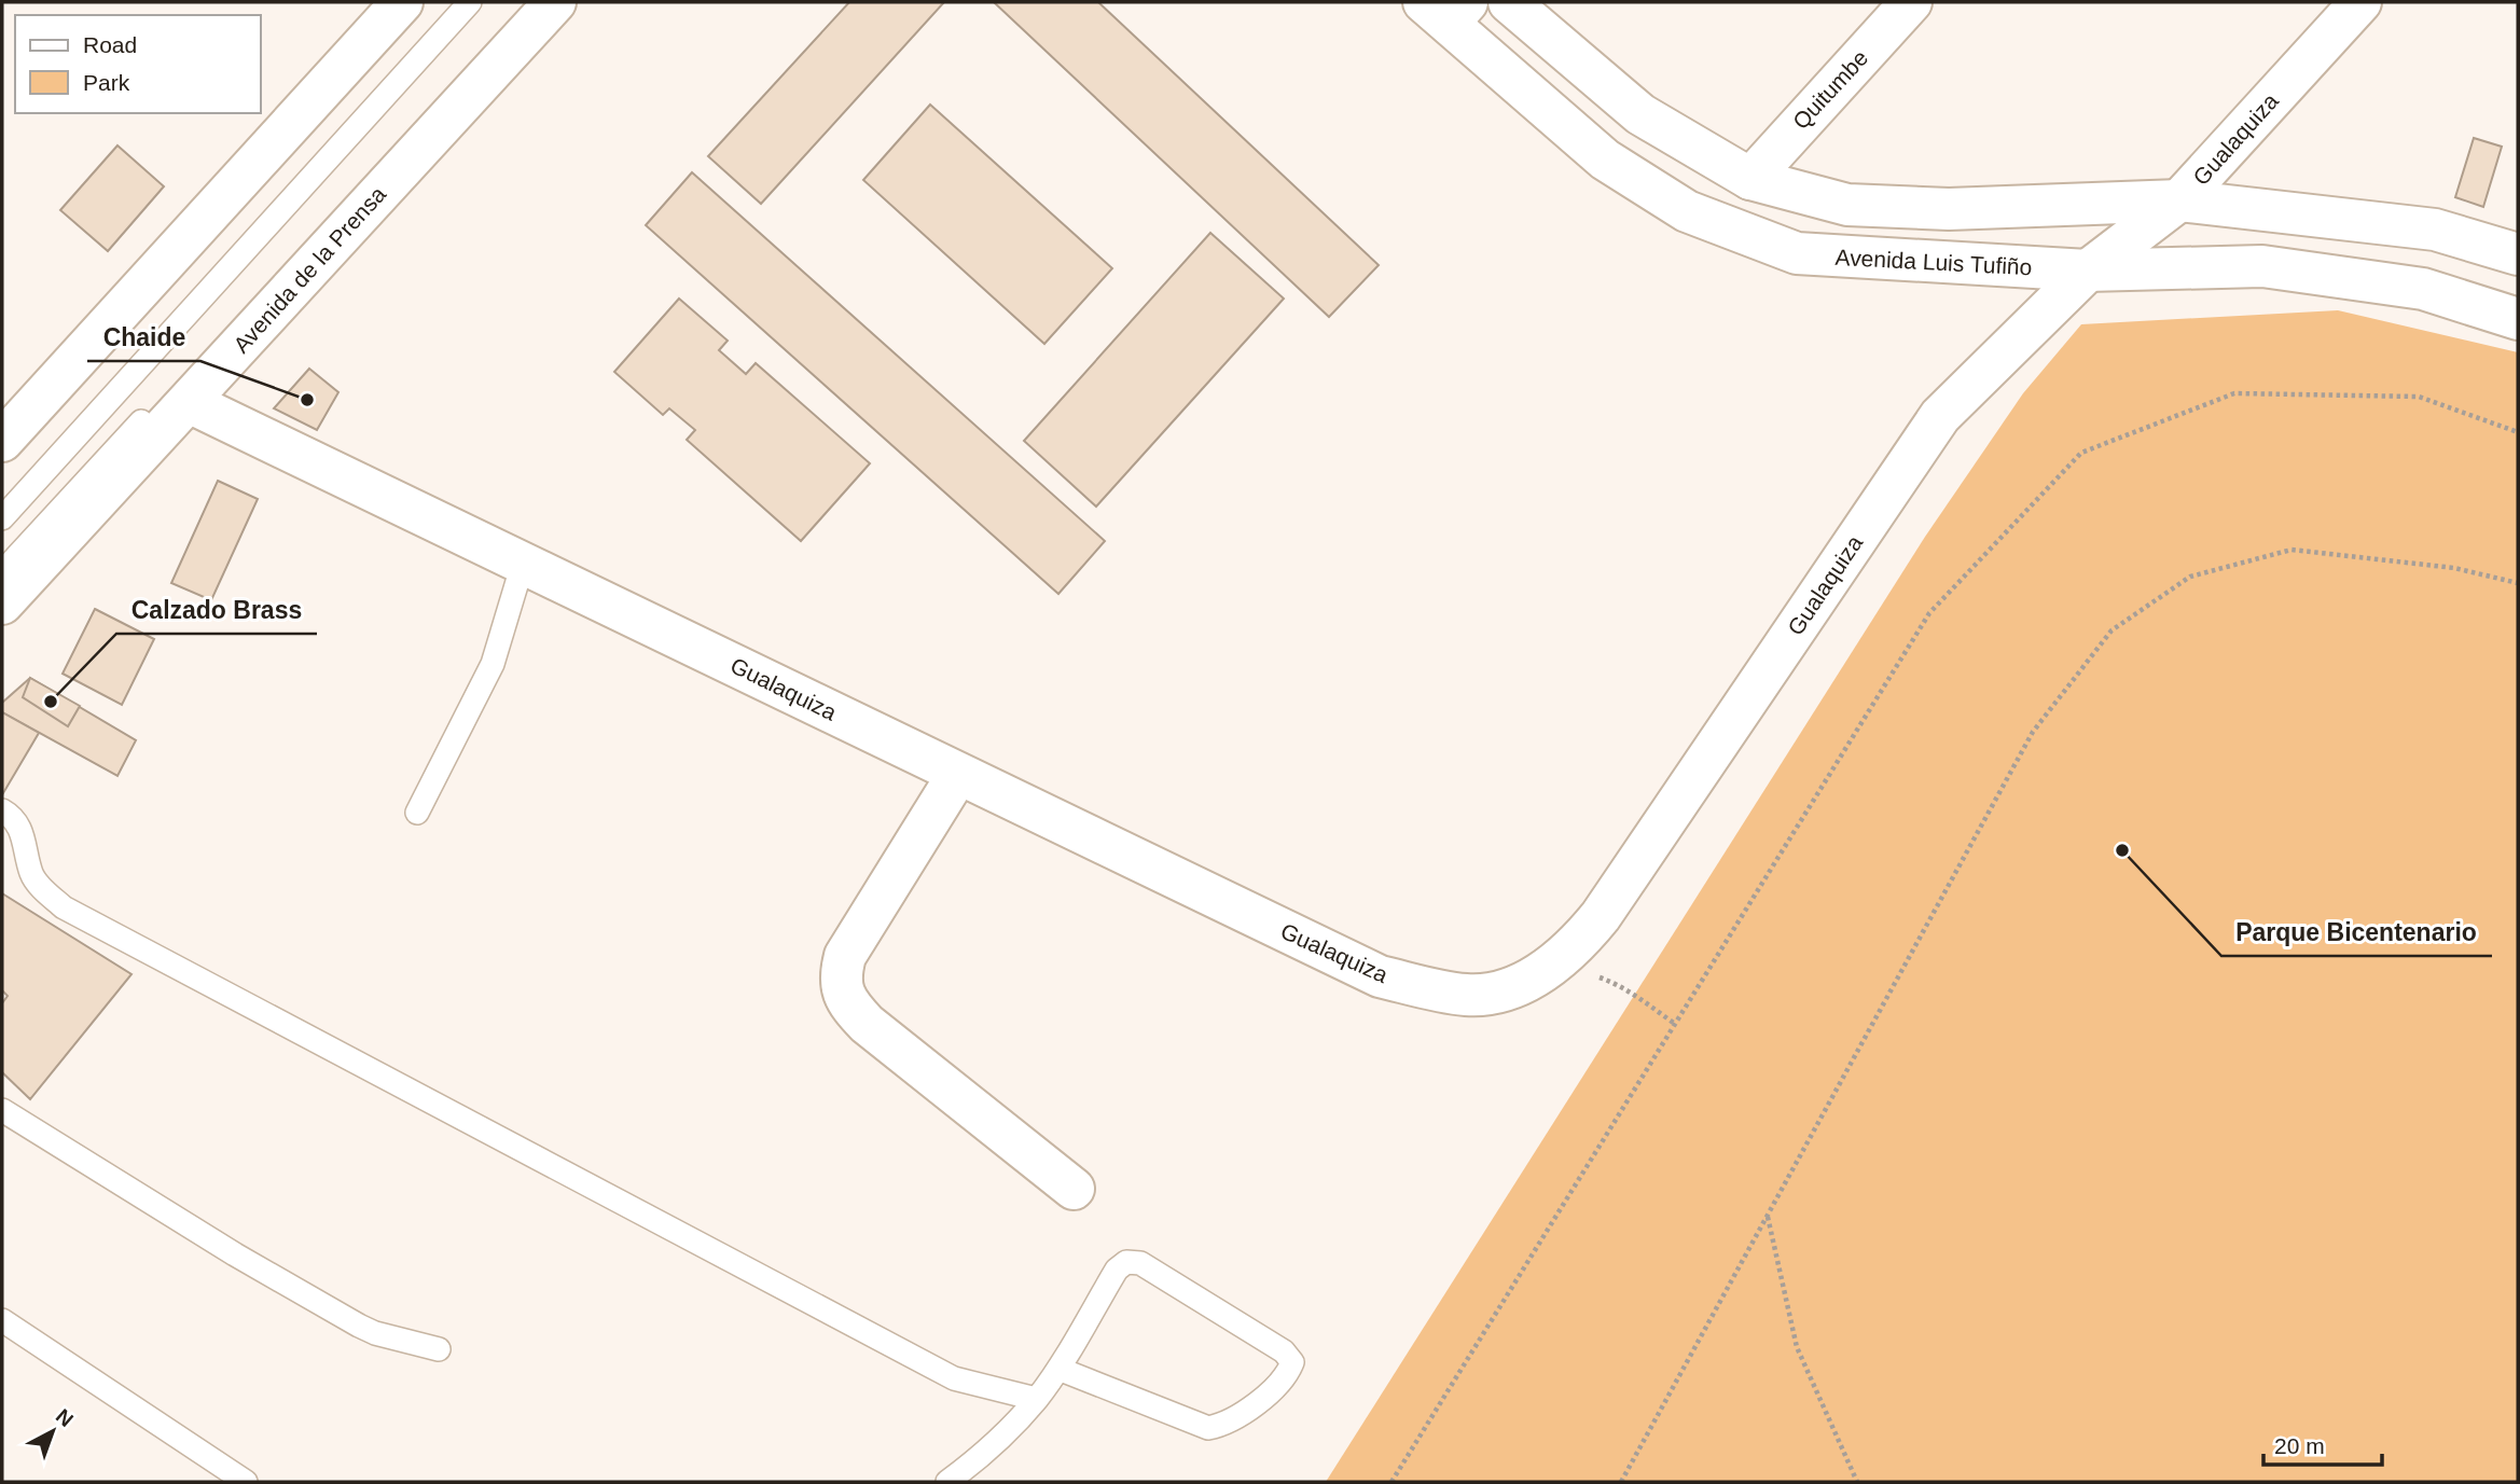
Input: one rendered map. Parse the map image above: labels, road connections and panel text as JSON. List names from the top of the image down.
{
  "streets": {
    "main road": [
      "Quitumbe",
      "Gualaquiza",
      "Avenida Luis Tufiño",
      "Avenida de la Prensa"
    ]
  },
  "crossings": [
    ["Gualaquiza", "Avenida Luis Tufiño"],
    ["Gualaquiza", "Avenida de la Prensa"]
  ],
  "places": ["Chaide", "Calzado Brass", "Parque Bicentenario"],
  "legend": ["Road", "Park"],
  "scale_bar": "20 m",
  "north": "top right"
}
